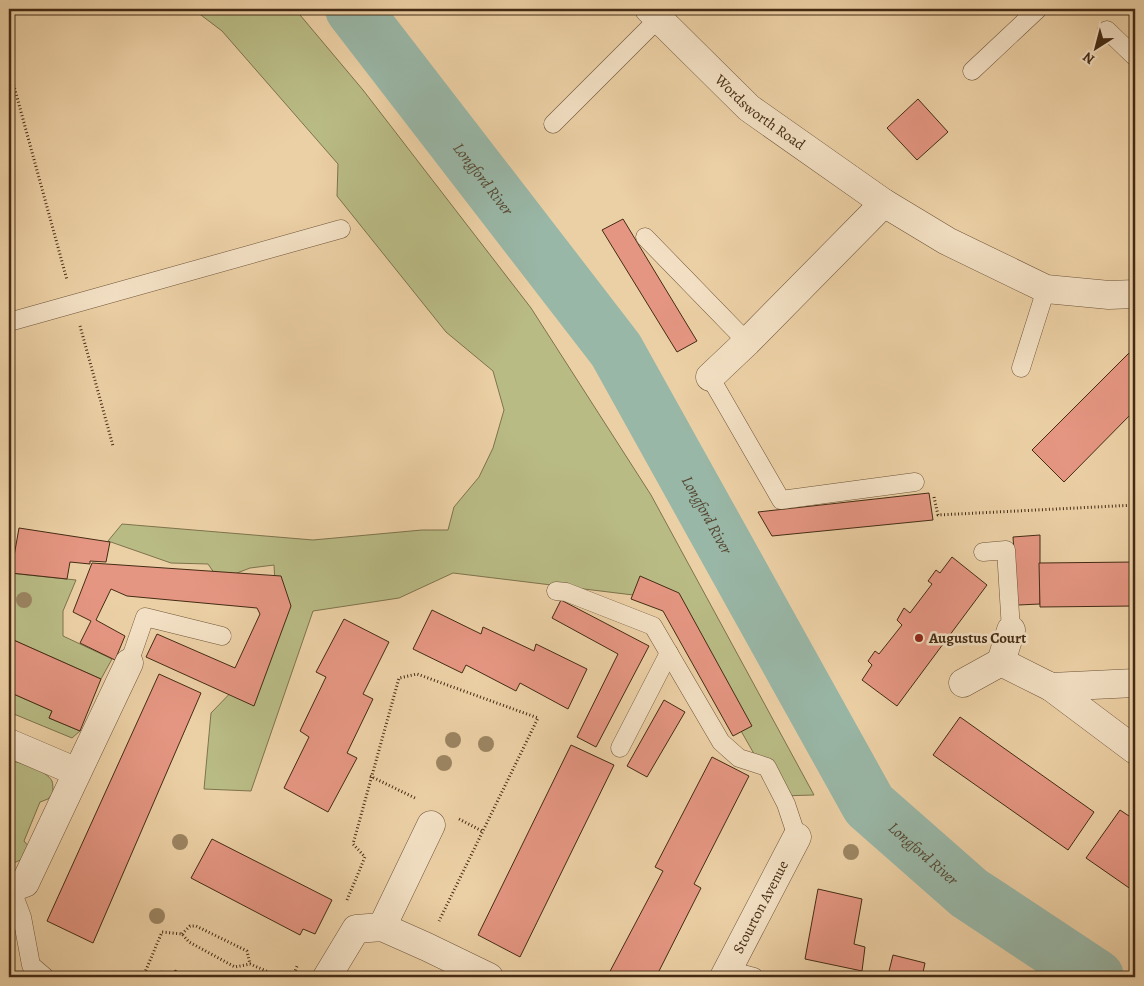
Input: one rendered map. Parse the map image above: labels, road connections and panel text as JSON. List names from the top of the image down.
{
  "streets": {
    "street": ["Wordsworth Road", "Stourton Avenue"]
  },
  "water": ["Longford River"],
  "places": ["Augustus Court"],
  "north": "bottom left"
}
